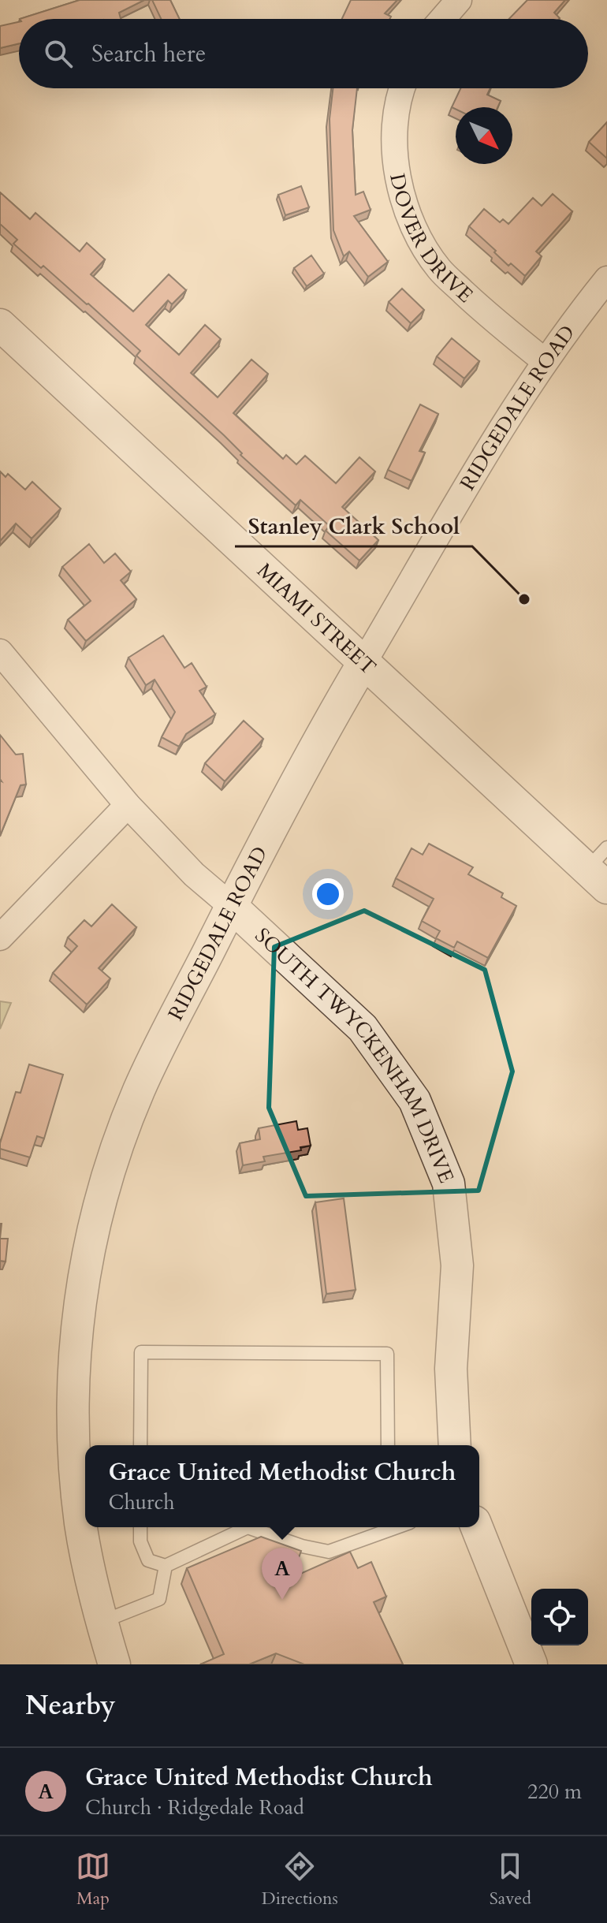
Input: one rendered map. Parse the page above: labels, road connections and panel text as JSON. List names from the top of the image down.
{
  "streets": {
    "street": [
      "DOVER DRIVE",
      "RIDGEDALE ROAD",
      "MIAMI STREET",
      "SOUTH TWYCKENHAM DRIVE"
    ]
  },
  "crossings": [
    ["DOVER DRIVE", "RIDGEDALE ROAD"],
    ["RIDGEDALE ROAD", "MIAMI STREET"],
    ["RIDGEDALE ROAD", "SOUTH TWYCKENHAM DRIVE"]
  ],
  "places": ["Stanley Clark School"],
  "north": "bottom right",
  "page": {
    "search": "Search here",
    "popup": ["Grace United Methodist Church", "Church"],
    "pins": "A",
    "heading": "Nearby",
    "list": [
      {
        "mark": "A",
        "name": "Grace United Methodist Church",
        "note": "Church · Ridgedale Road",
        "value": "220 m"
      }
    ],
    "nav": ["Map", "Directions", "Saved"]
  }
}
